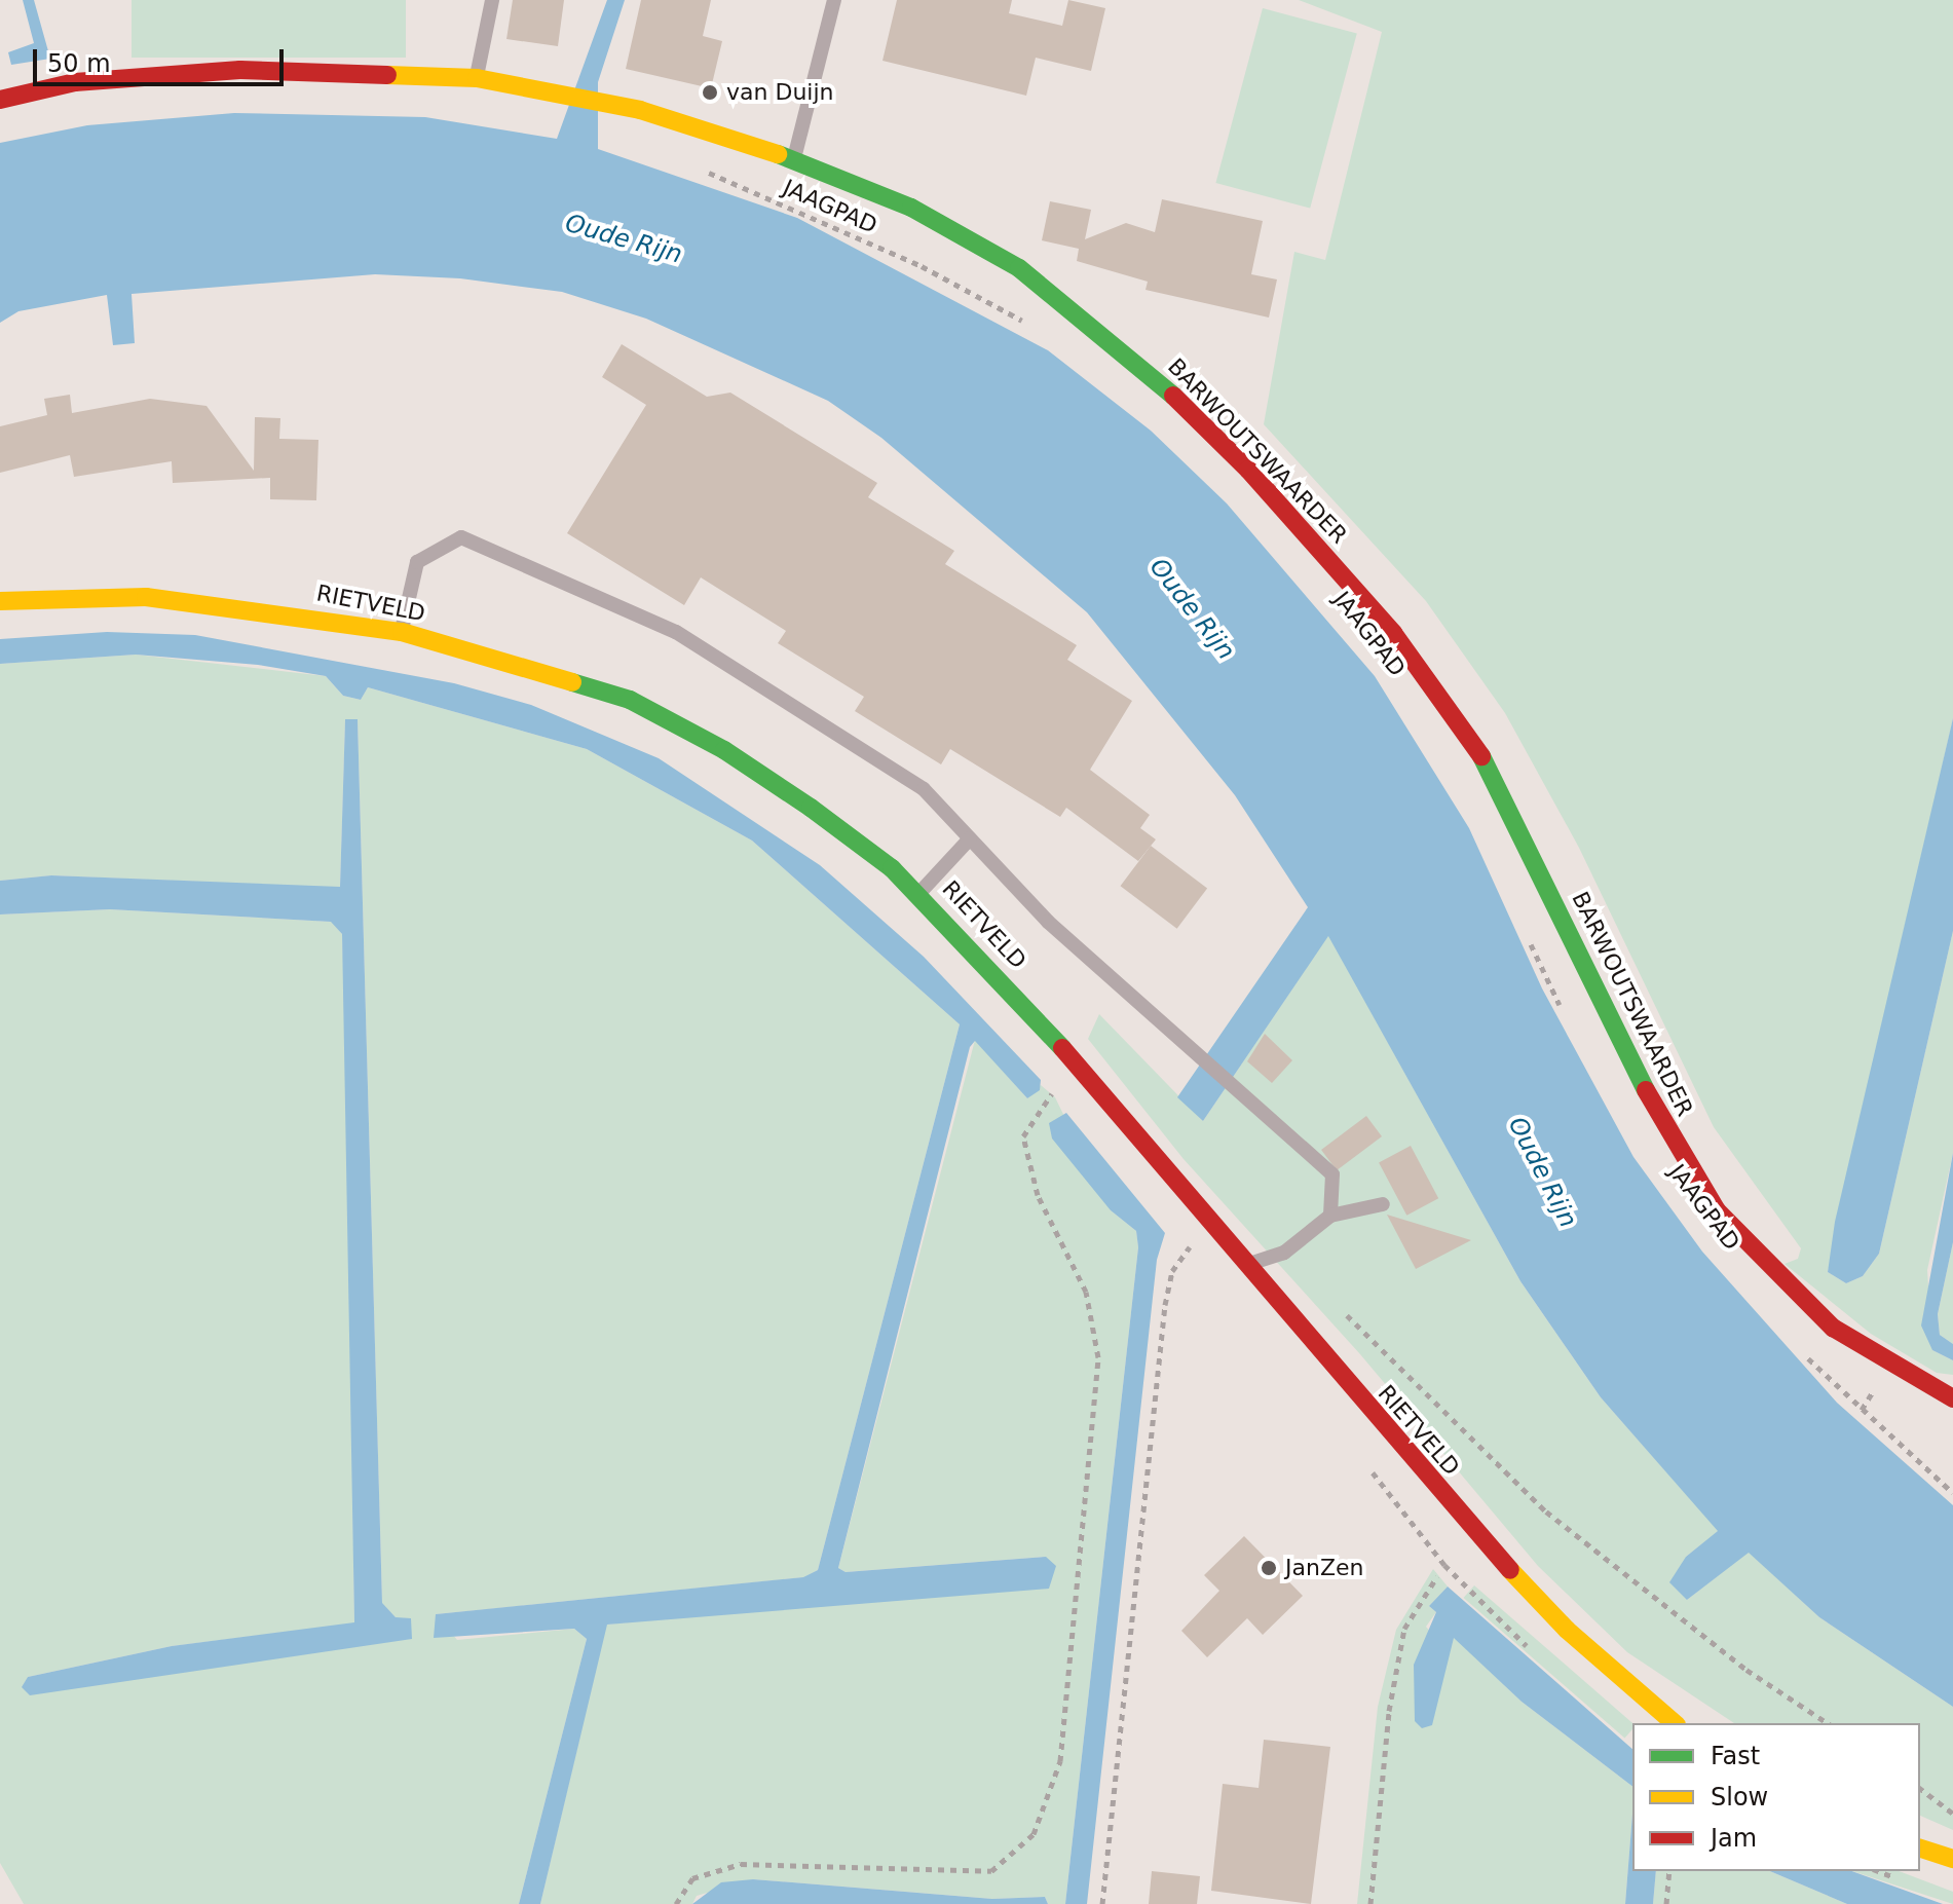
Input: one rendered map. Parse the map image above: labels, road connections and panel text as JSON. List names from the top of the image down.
{
  "streets": {
    "street": ["BARWOUTSWAARDER", "RIETVELD"],
    "path": ["JAAGPAD"]
  },
  "water": ["Oude Rijn"],
  "places": ["van Duijn", "JanZen"],
  "legend": ["Fast", "Slow", "Jam"],
  "scale_bar": "50 m"
}
